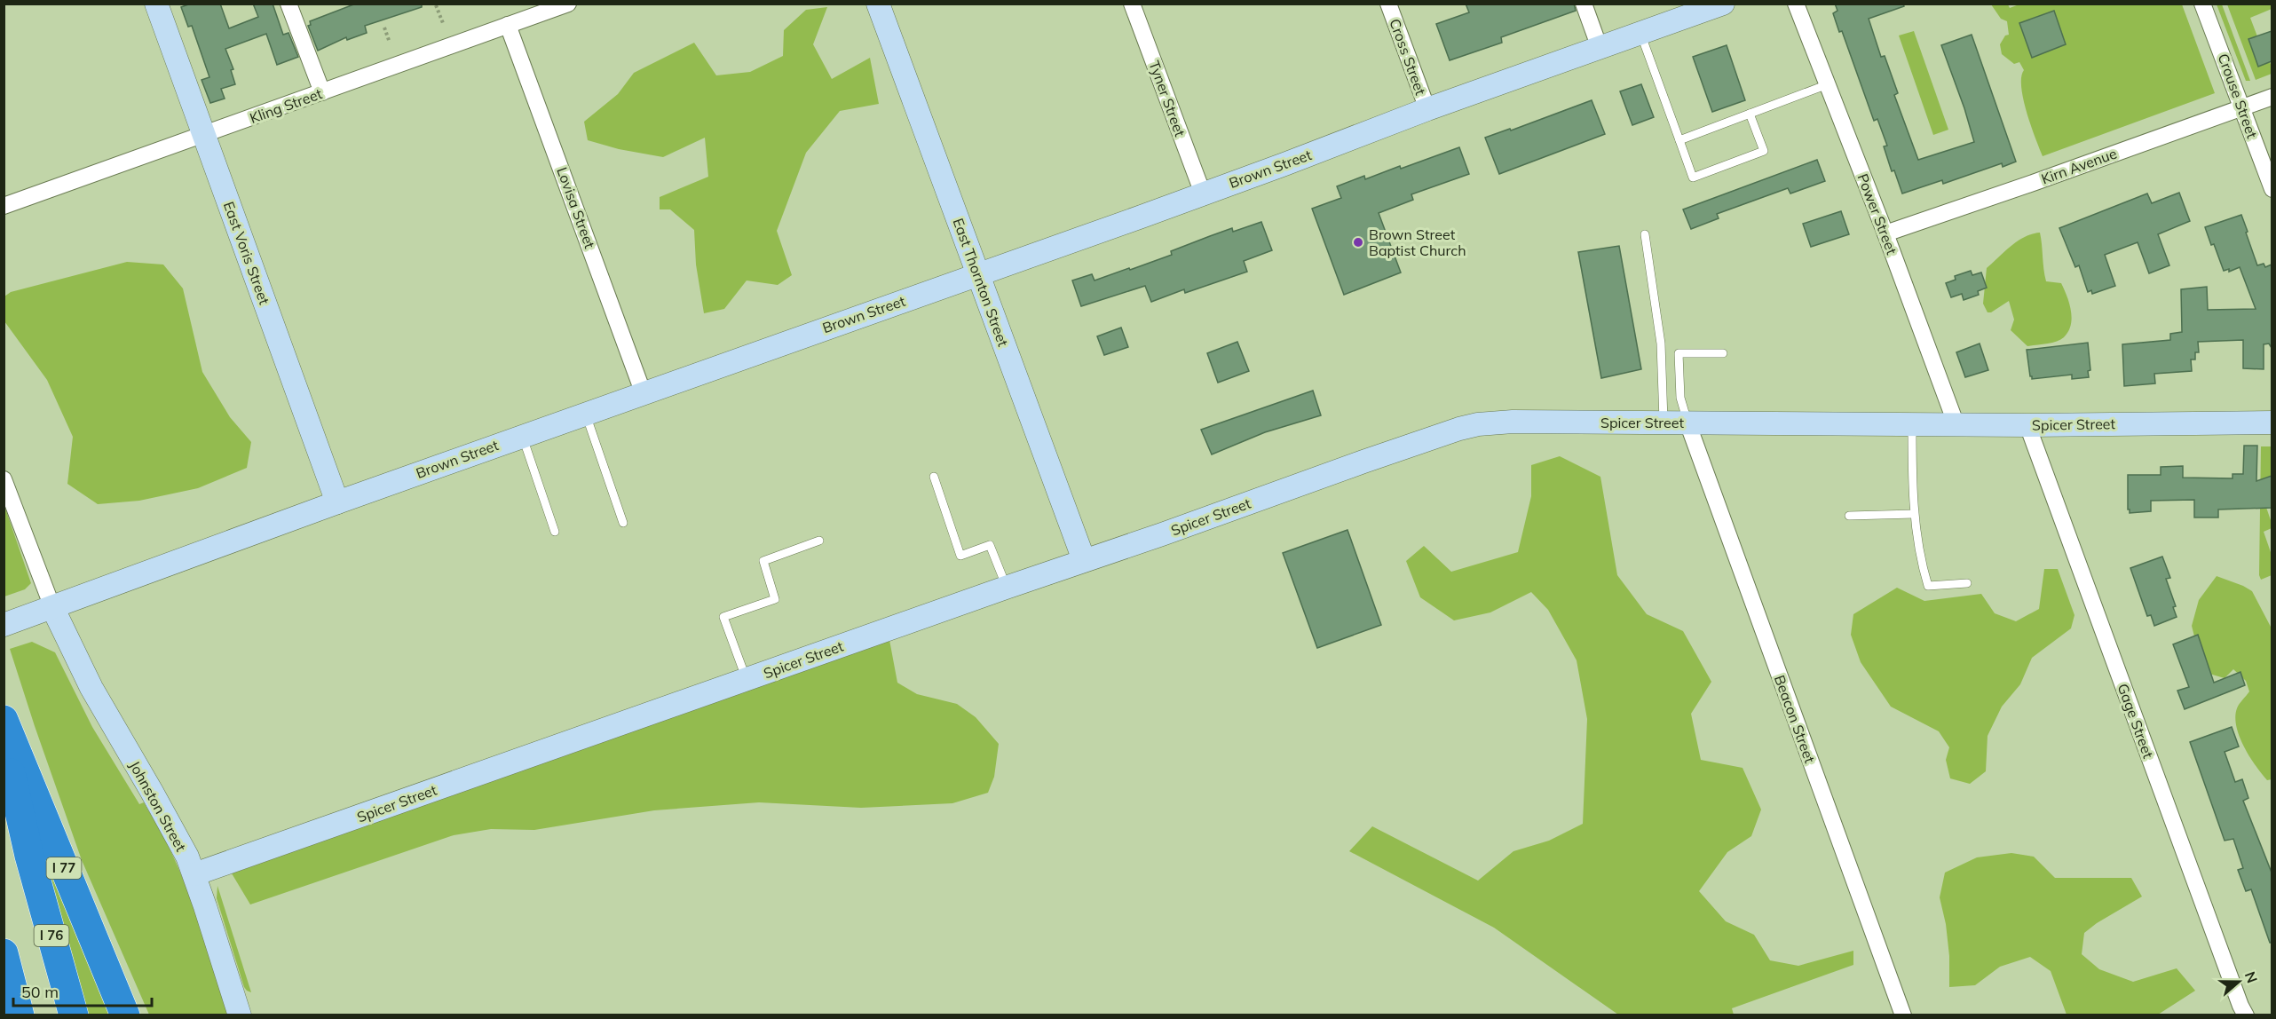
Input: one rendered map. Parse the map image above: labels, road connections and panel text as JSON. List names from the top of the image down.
{
  "streets": {
    "highway": ["I 77", "I 76"],
    "main road": [
      "Brown Street",
      "East Voris Street",
      "East Thornton Street",
      "Spicer Street",
      "Johnston Street"
    ],
    "street": [
      "Cross Street",
      "Crouse Street",
      "Tyner Street",
      "Kling Street",
      "Kirn Avenue",
      "Lovisa Street",
      "Power Street",
      "Beacon Street",
      "Gage Street"
    ]
  },
  "crossings": [
    ["Cross Street", "Brown Street"],
    ["Crouse Street", "Kirn Avenue"],
    ["Tyner Street", "Brown Street"],
    ["Kling Street", "Lovisa Street"],
    ["Kling Street", "East Voris Street"],
    ["Kirn Avenue", "Power Street"],
    ["Brown Street", "Lovisa Street"],
    ["Brown Street", "East Voris Street"],
    ["Brown Street", "East Thornton Street"],
    ["Brown Street", "Johnston Street"],
    ["Power Street", "Spicer Street"],
    ["East Thornton Street", "Spicer Street"],
    ["Spicer Street", "Beacon Street"],
    ["Spicer Street", "Gage Street"],
    ["Spicer Street", "Johnston Street"]
  ],
  "places": ["Brown Street Baptist Church"],
  "scale_bar": "50 m",
  "north": "right"
}
